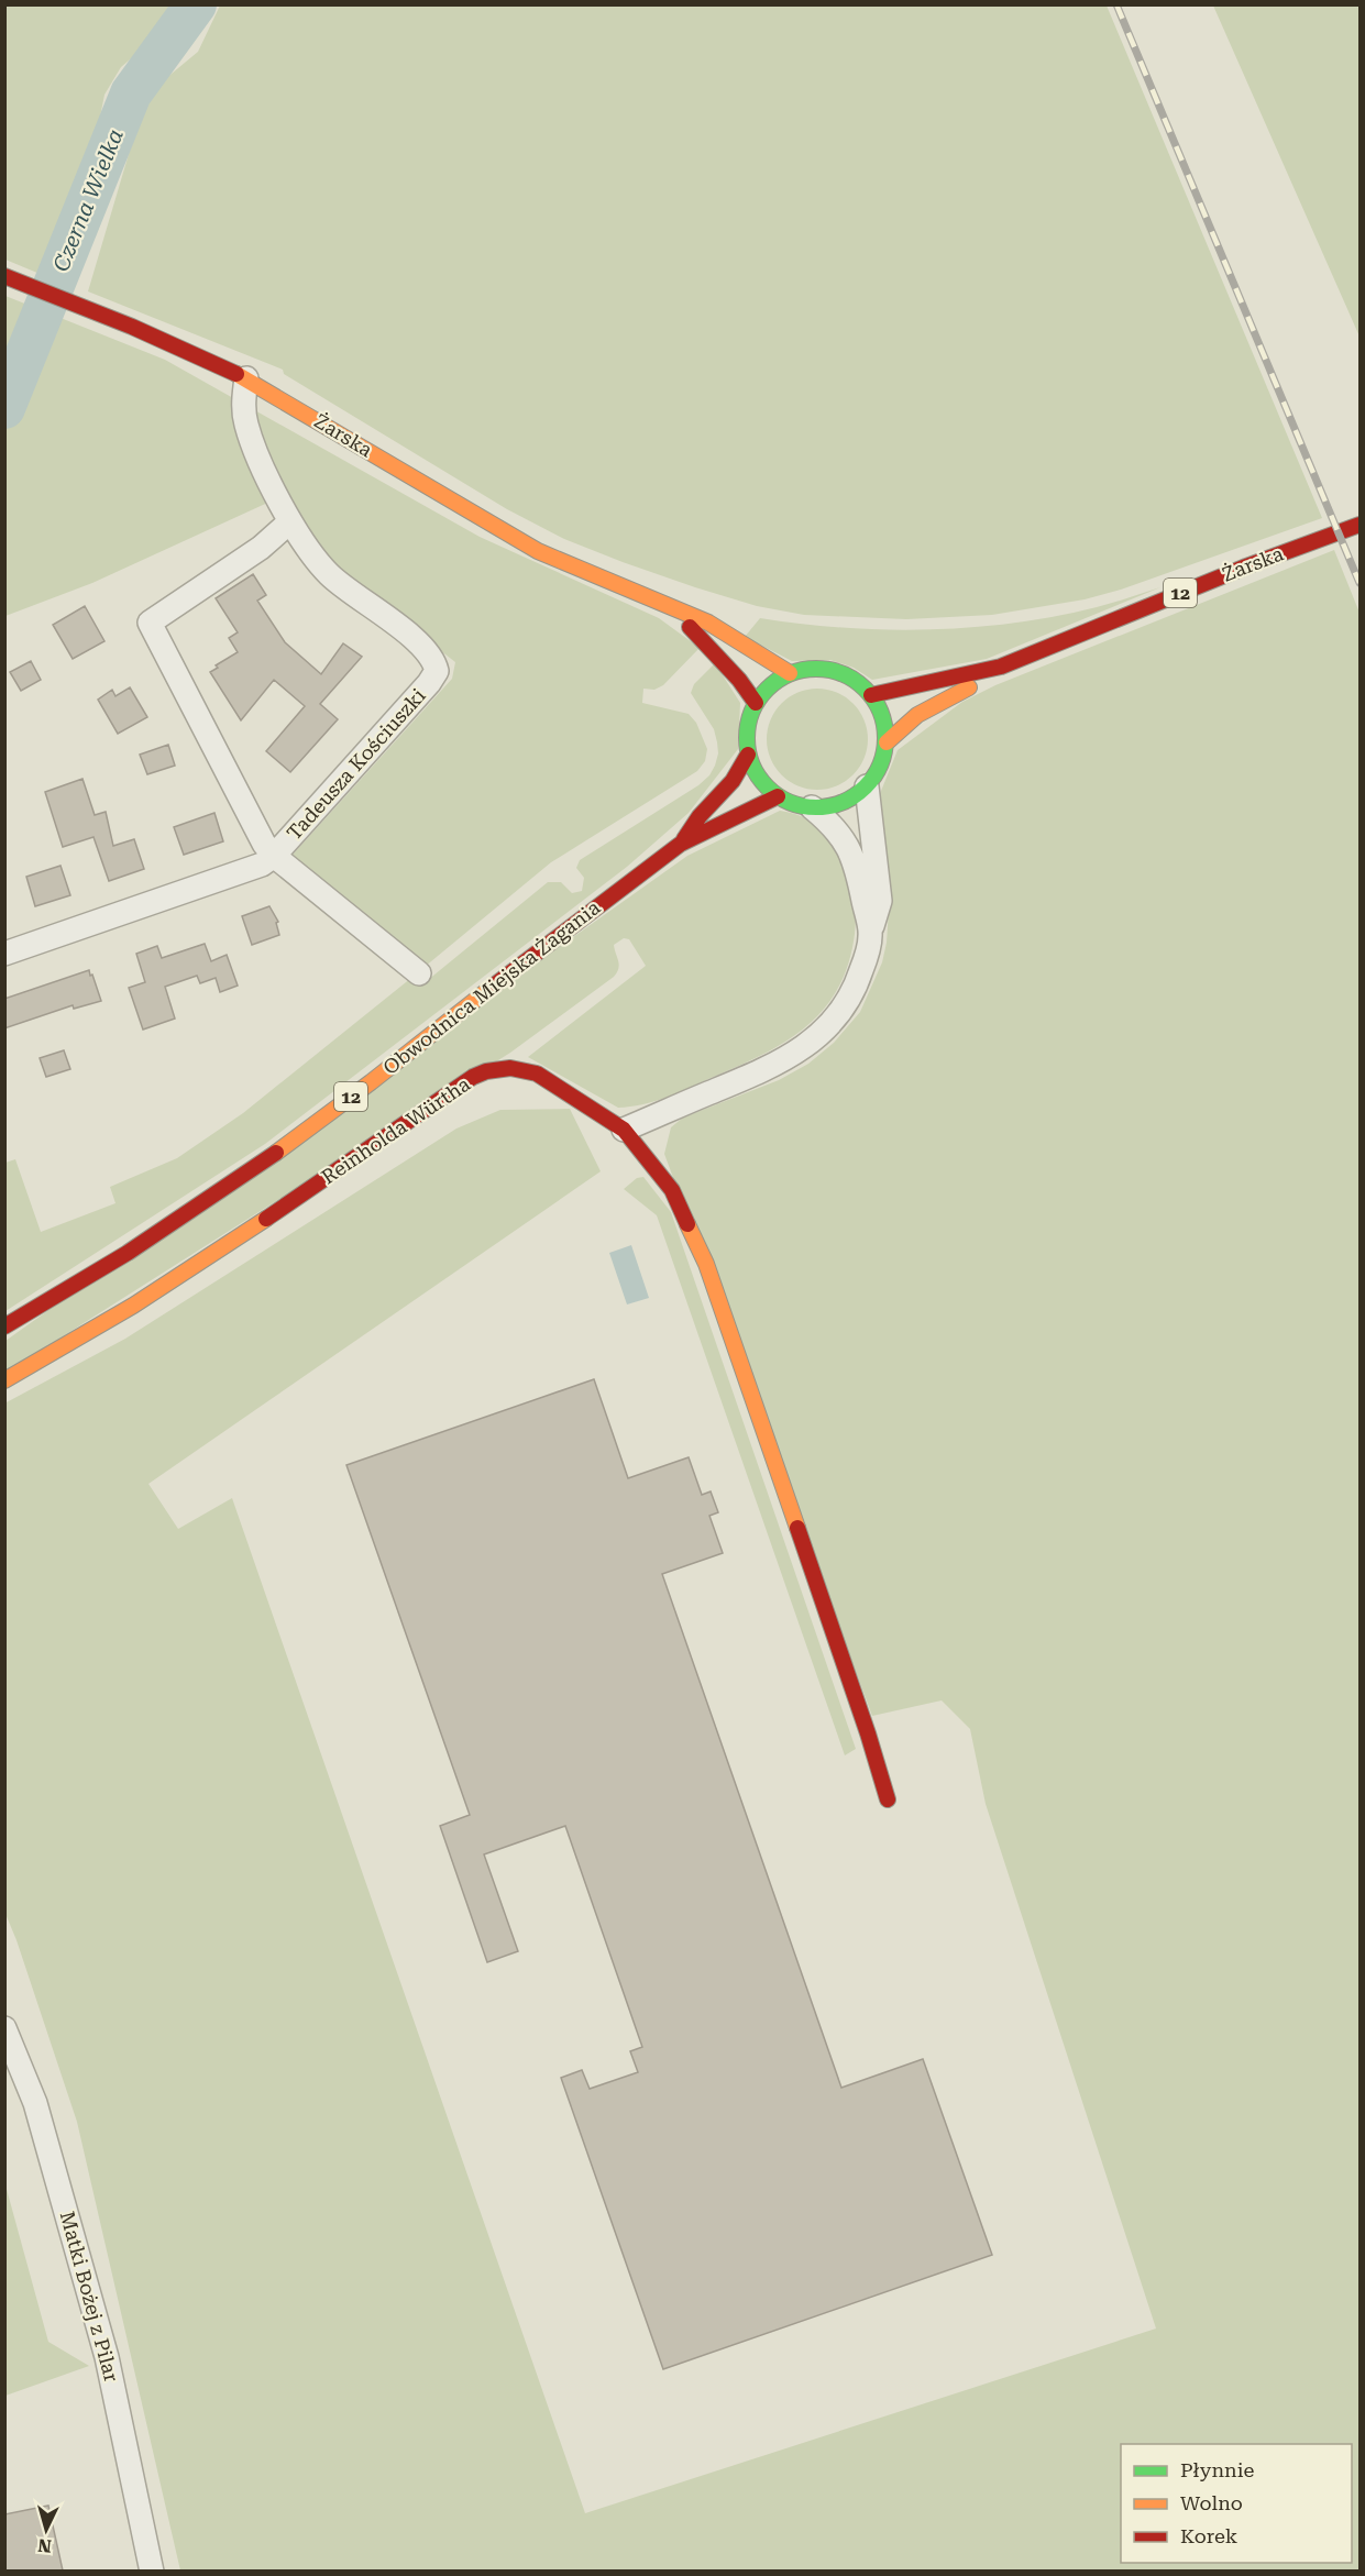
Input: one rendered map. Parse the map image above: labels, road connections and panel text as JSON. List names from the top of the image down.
{
  "streets": {
    "street": [
      "Żarska",
      "12",
      "Tadeusza Kościuszki",
      "Obwodnica Miejska Żagania",
      "Reinholda Würtha",
      "Matki Bożej z Pilar"
    ]
  },
  "crossings": [
    ["Żarska", "12"],
    ["Żarska", "Tadeusza Kościuszki"],
    ["Żarska", "Obwodnica Miejska Żagania"],
    ["12", "Obwodnica Miejska Żagania"]
  ],
  "water": ["Czerna Wielka"],
  "legend": ["Płynnie", "Wolno", "Korek"],
  "north": "bottom"
}
